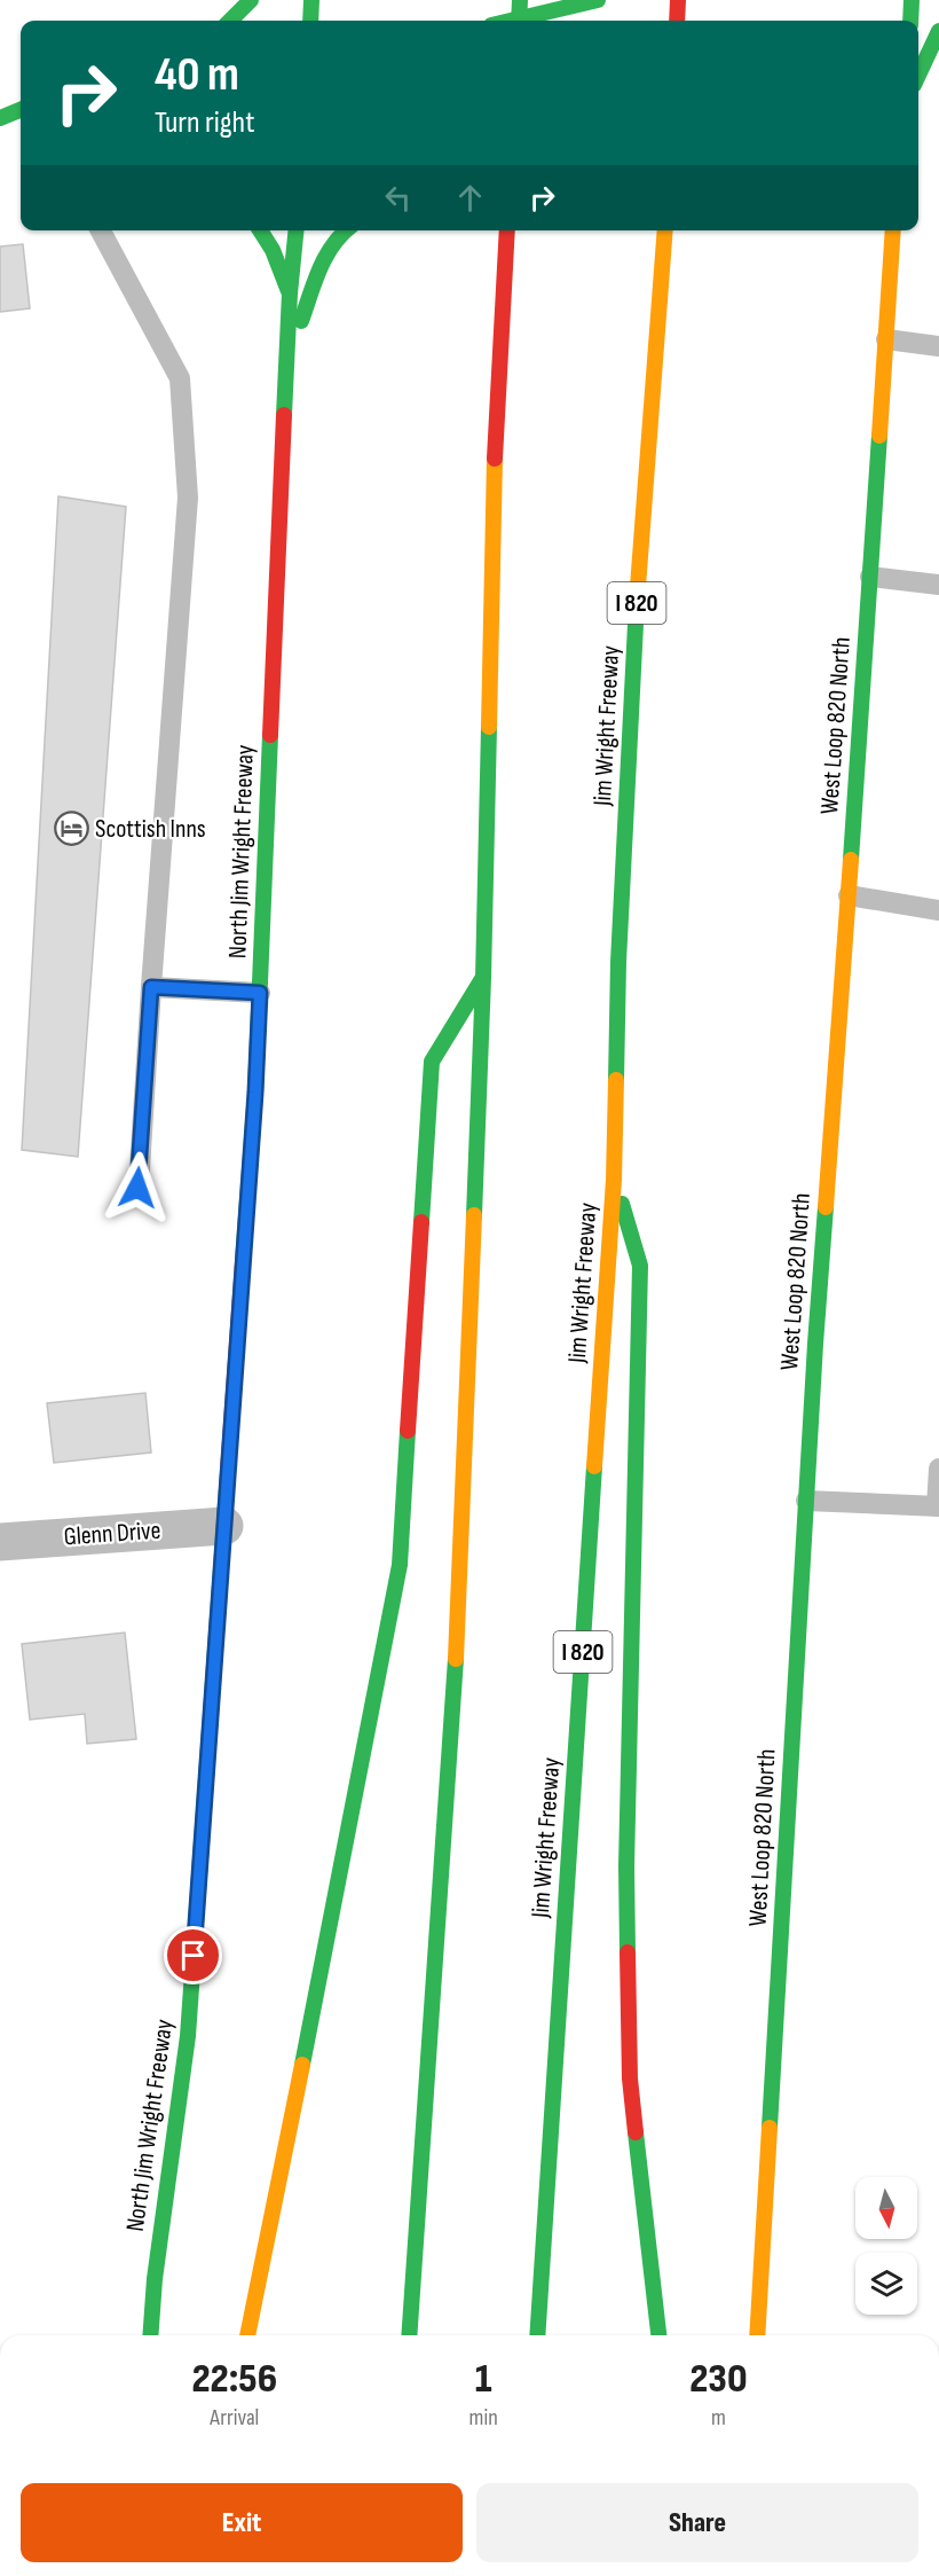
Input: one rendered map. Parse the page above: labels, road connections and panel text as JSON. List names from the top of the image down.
{
  "streets": {
    "main road": [
      "I 820",
      "Jim Wright Freeway",
      "West Loop 820 North",
      "North Jim Wright Freeway"
    ],
    "street": ["Glenn Drive"]
  },
  "crossings": [
    ["North Jim Wright Freeway", "Glenn Drive"]
  ],
  "places": {
    "hotel": ["Scottish Inns"]
  },
  "north": "bottom",
  "page": {
    "turn": ["40 m", "Turn right"],
    "eta": [
      "22:56",
      "Arrival",
      "1",
      "min",
      "230",
      "m"
    ],
    "buttons": ["Exit", "Share"]
  }
}
